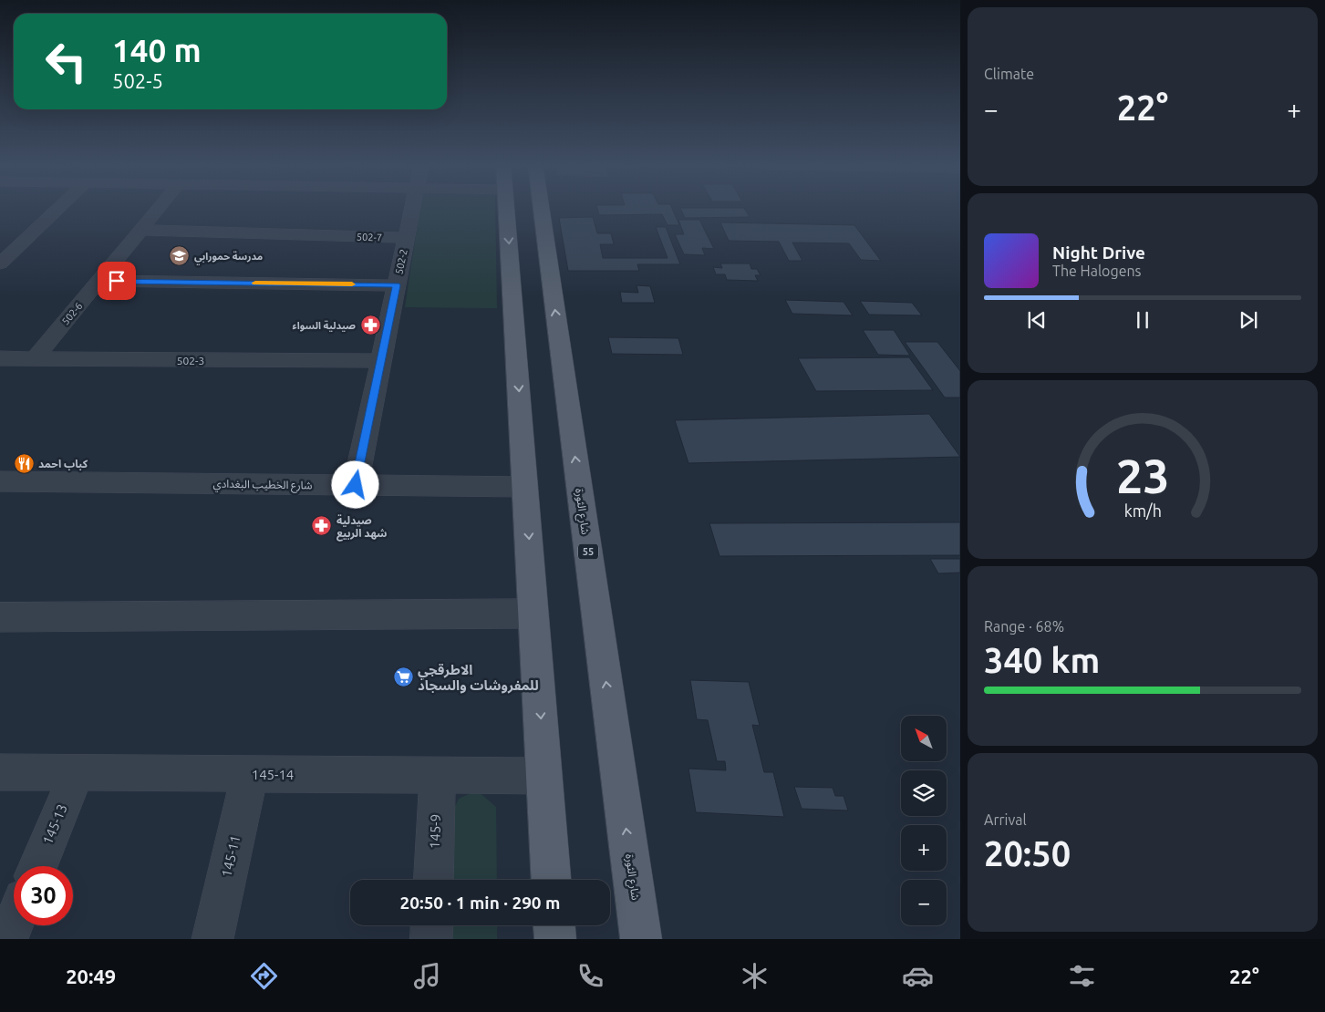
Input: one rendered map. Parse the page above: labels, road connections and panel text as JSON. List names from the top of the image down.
{
  "streets": {
    "main road": ["شارع الثورة", "55"],
    "street": [
      "502-7",
      "502-2",
      "502-6",
      "502-3",
      "شارع الخطيب البغدادي",
      "145-14",
      "145-13",
      "145-9",
      "145-11"
    ]
  },
  "crossings": [
    ["502-7", "502-2"],
    ["502-7", "502-6"],
    ["502-2", "502-3"],
    ["502-2", "شارع الخطيب البغدادي"],
    ["502-6", "502-3"],
    ["145-14", "145-13"],
    ["145-14", "145-9"],
    ["145-14", "145-11"]
  ],
  "places": {
    "school or university": ["مدرسة حمورابي"],
    "pharmacy": ["صيدلية السواء", "صيدلية شهد الربيع"],
    "restaurant": ["كباب احمد"],
    "supermarket": ["الاطرقجي للمفروشات والسجاد"]
  },
  "north": "top left",
  "page": {
    "tile": [
      "Climate",
      ["Range · 68%", "340 km"],
      ["Arrival", "20:50"]
    ],
    "turn": ["140 m", "502-5"],
    "heat": ["−", "22°", "+"],
    "song": ["Night Drive", "The Halogens"],
    "map_buttons": ["+", "−"],
    "limit": "30",
    "trip": "20:50 · 1 min · 290 m",
    "tabs": ["20:49", "22°"],
    "gauge": ["23", "km/h"]
  }
}
